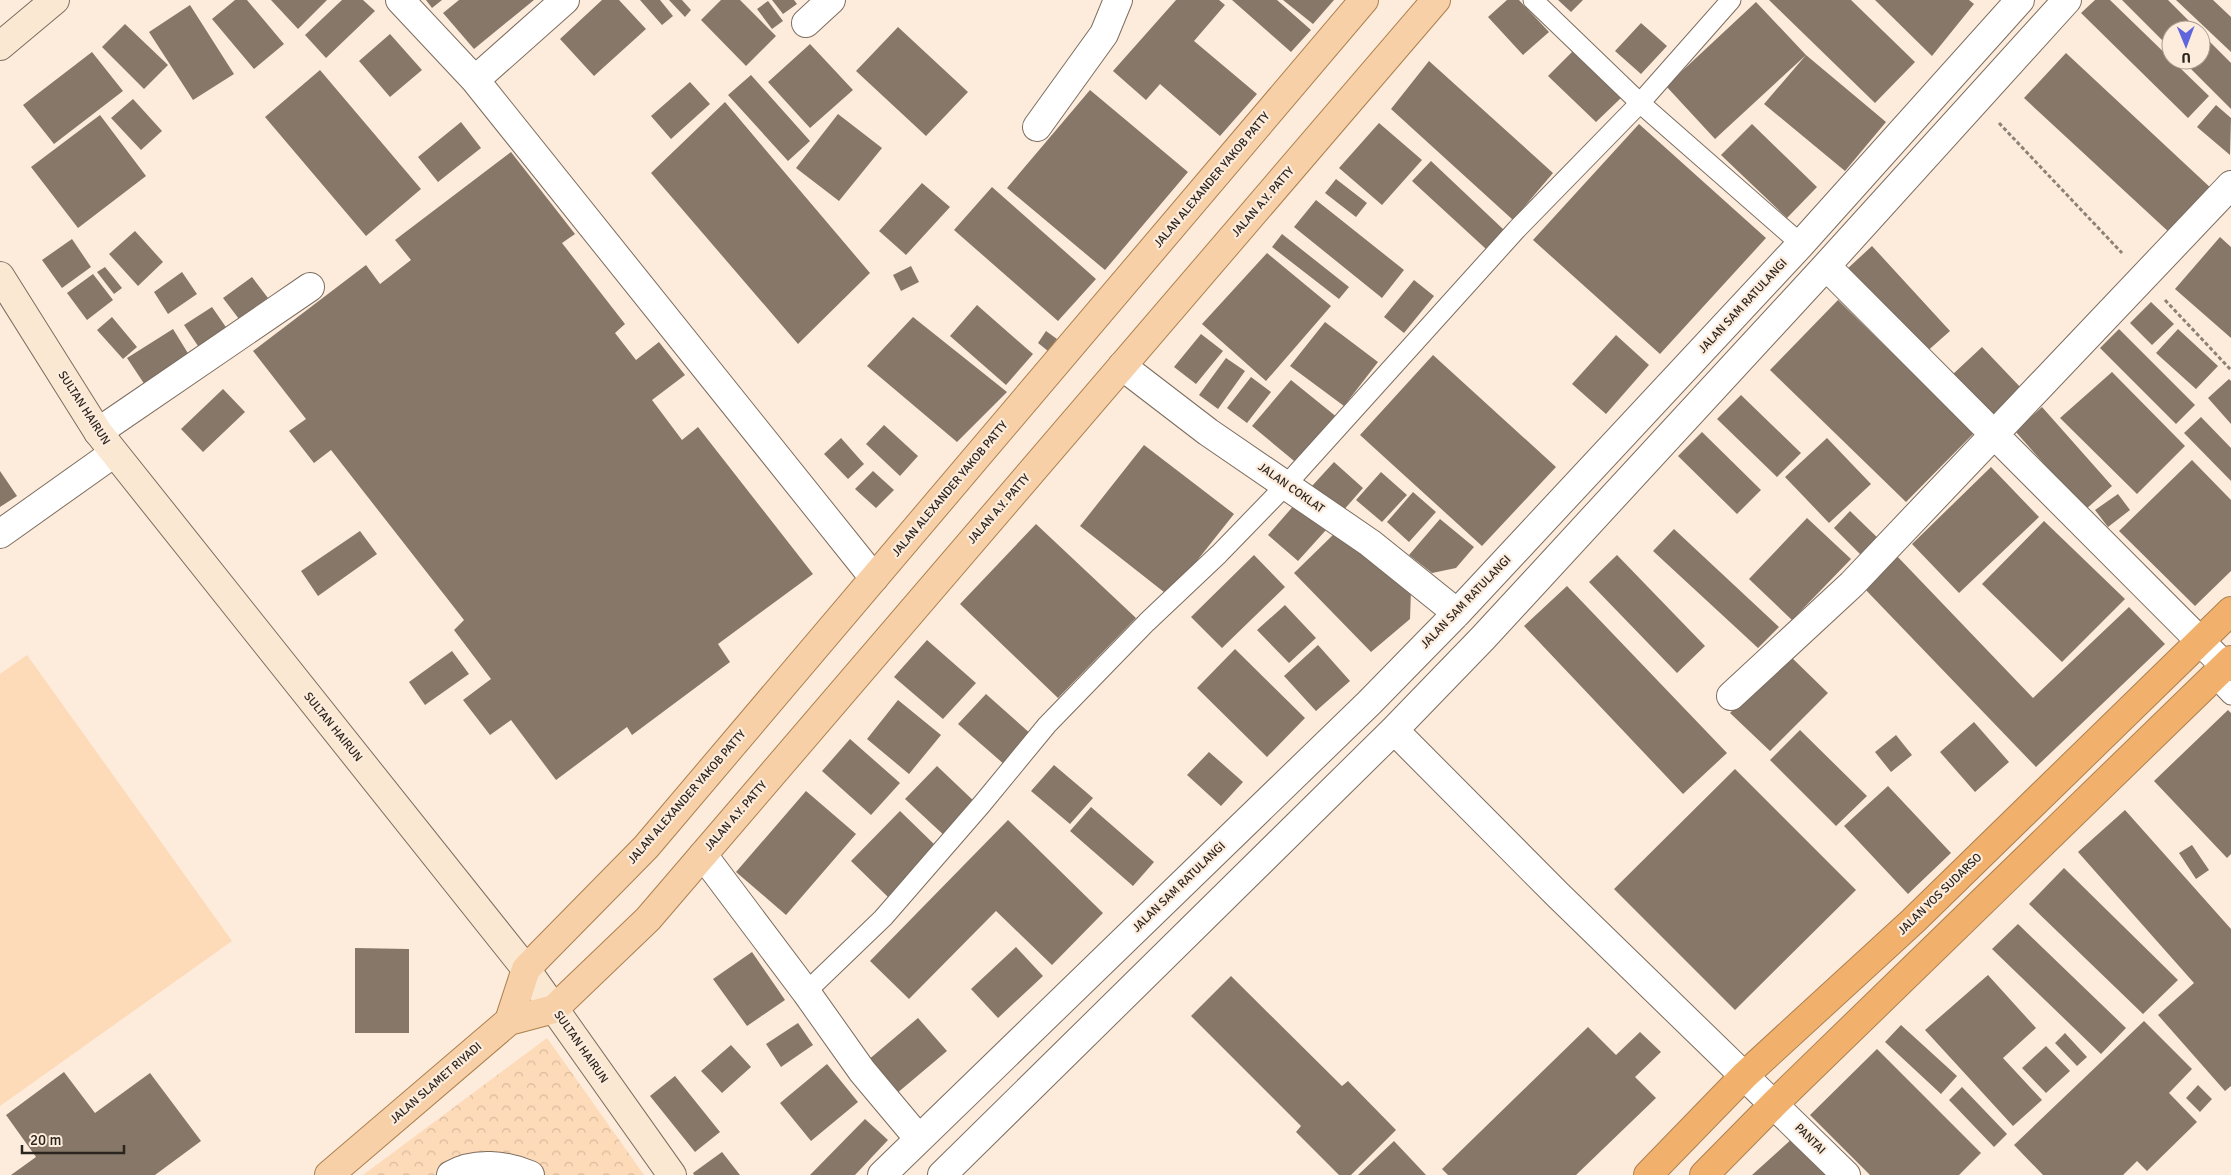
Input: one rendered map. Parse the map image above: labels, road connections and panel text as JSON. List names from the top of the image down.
{
  "streets": {
    "highway": ["JALAN YOS SUDARSO"],
    "main road": ["JALAN ALEXANDER YAKOB PATTY", "JALAN A.Y. PATTY", "JALAN SLAMET RIYADI"],
    "street": [
      "JALAN SAM RATULANGI",
      "SULTAN HAIRUN",
      "JALAN COKLAT",
      "PANTAI"
    ]
  },
  "crossings": [
    ["JALAN ALEXANDER YAKOB PATTY", "SULTAN HAIRUN"],
    ["JALAN A.Y. PATTY", "SULTAN HAIRUN"],
    ["JALAN A.Y. PATTY", "JALAN COKLAT"],
    ["JALAN A.Y. PATTY", "JALAN SLAMET RIYADI"],
    ["JALAN SAM RATULANGI", "JALAN COKLAT"],
    ["SULTAN HAIRUN", "JALAN SLAMET RIYADI"],
    ["JALAN YOS SUDARSO", "PANTAI"]
  ],
  "scale_bar": "20 m",
  "north": "bottom"
}
